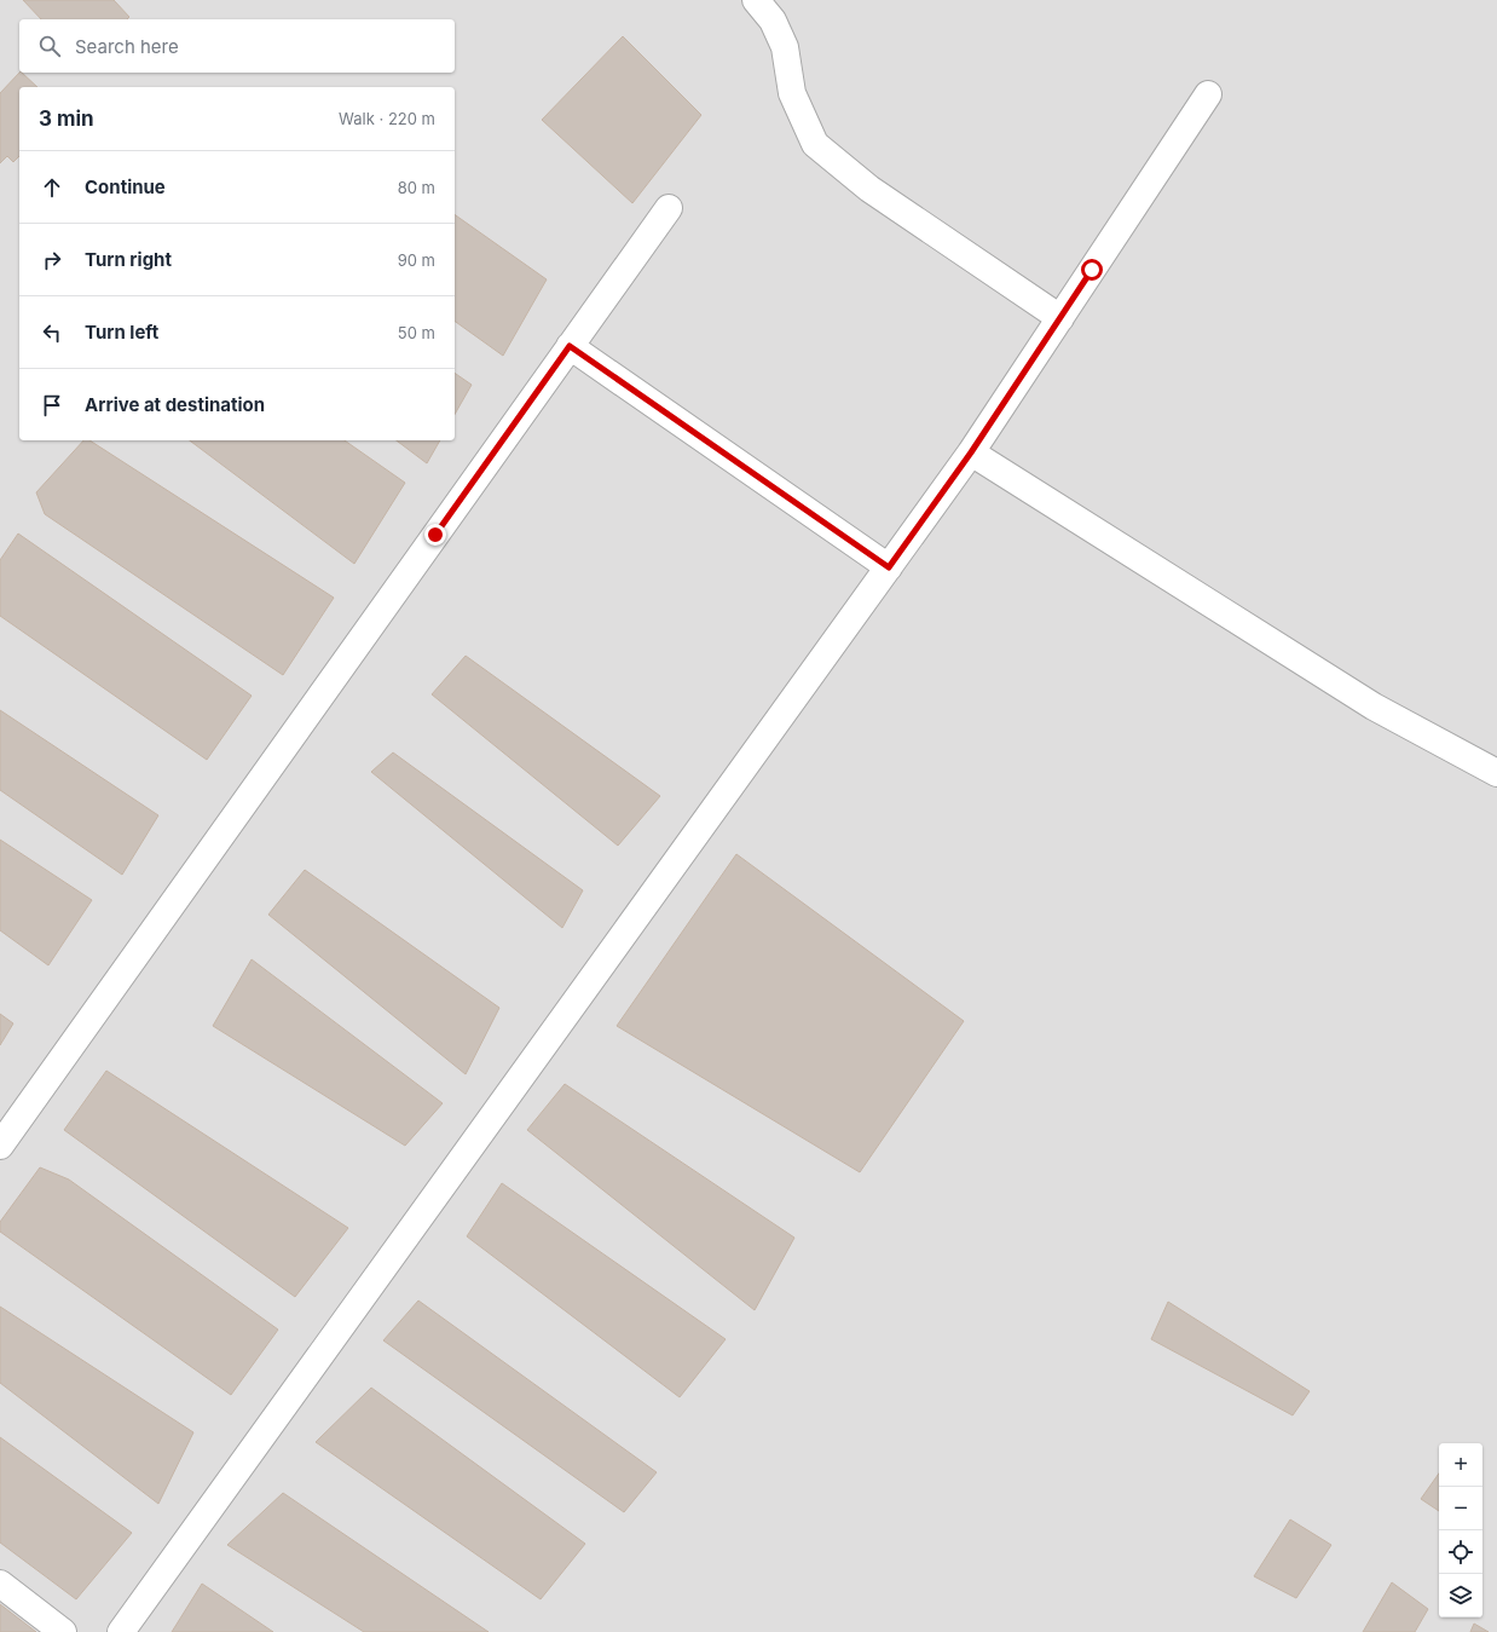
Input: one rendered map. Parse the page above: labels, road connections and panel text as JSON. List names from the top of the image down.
{
  "page": {
    "search": "Search here",
    "heading": ["3 min", "Walk · 220 m"],
    "list": [
      ["Continue", "80 m"],
      ["Turn right", "90 m"],
      ["Turn left", "50 m"],
      "Arrive at destination"
    ],
    "map_buttons": ["+", "−"]
  }
}
